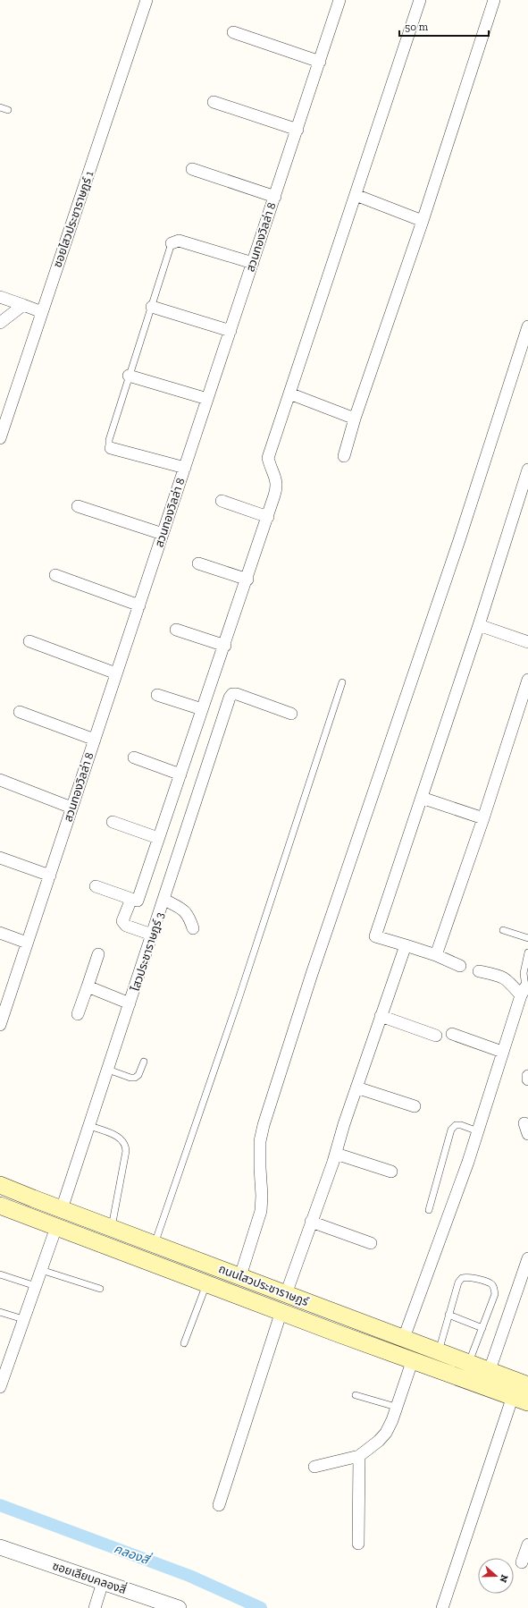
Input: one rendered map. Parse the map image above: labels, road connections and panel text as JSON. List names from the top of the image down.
{
  "streets": {
    "main road": ["ถนนไสวประชาราษฎร์"],
    "street": [
      "ซอยไสวประชาราษฎร์ 1",
      "สวนทองวิลล่า 8",
      "ไสวประชาราษฎร์ 3",
      "ซอยเลียบคลองสี่"
    ]
  },
  "crossings": [
    ["ไสวประชาราษฎร์ 3", "ถนนไสวประชาราษฎร์"]
  ],
  "water": ["คลองสี่"],
  "scale_bar": "50 m",
  "north": "right"
}
